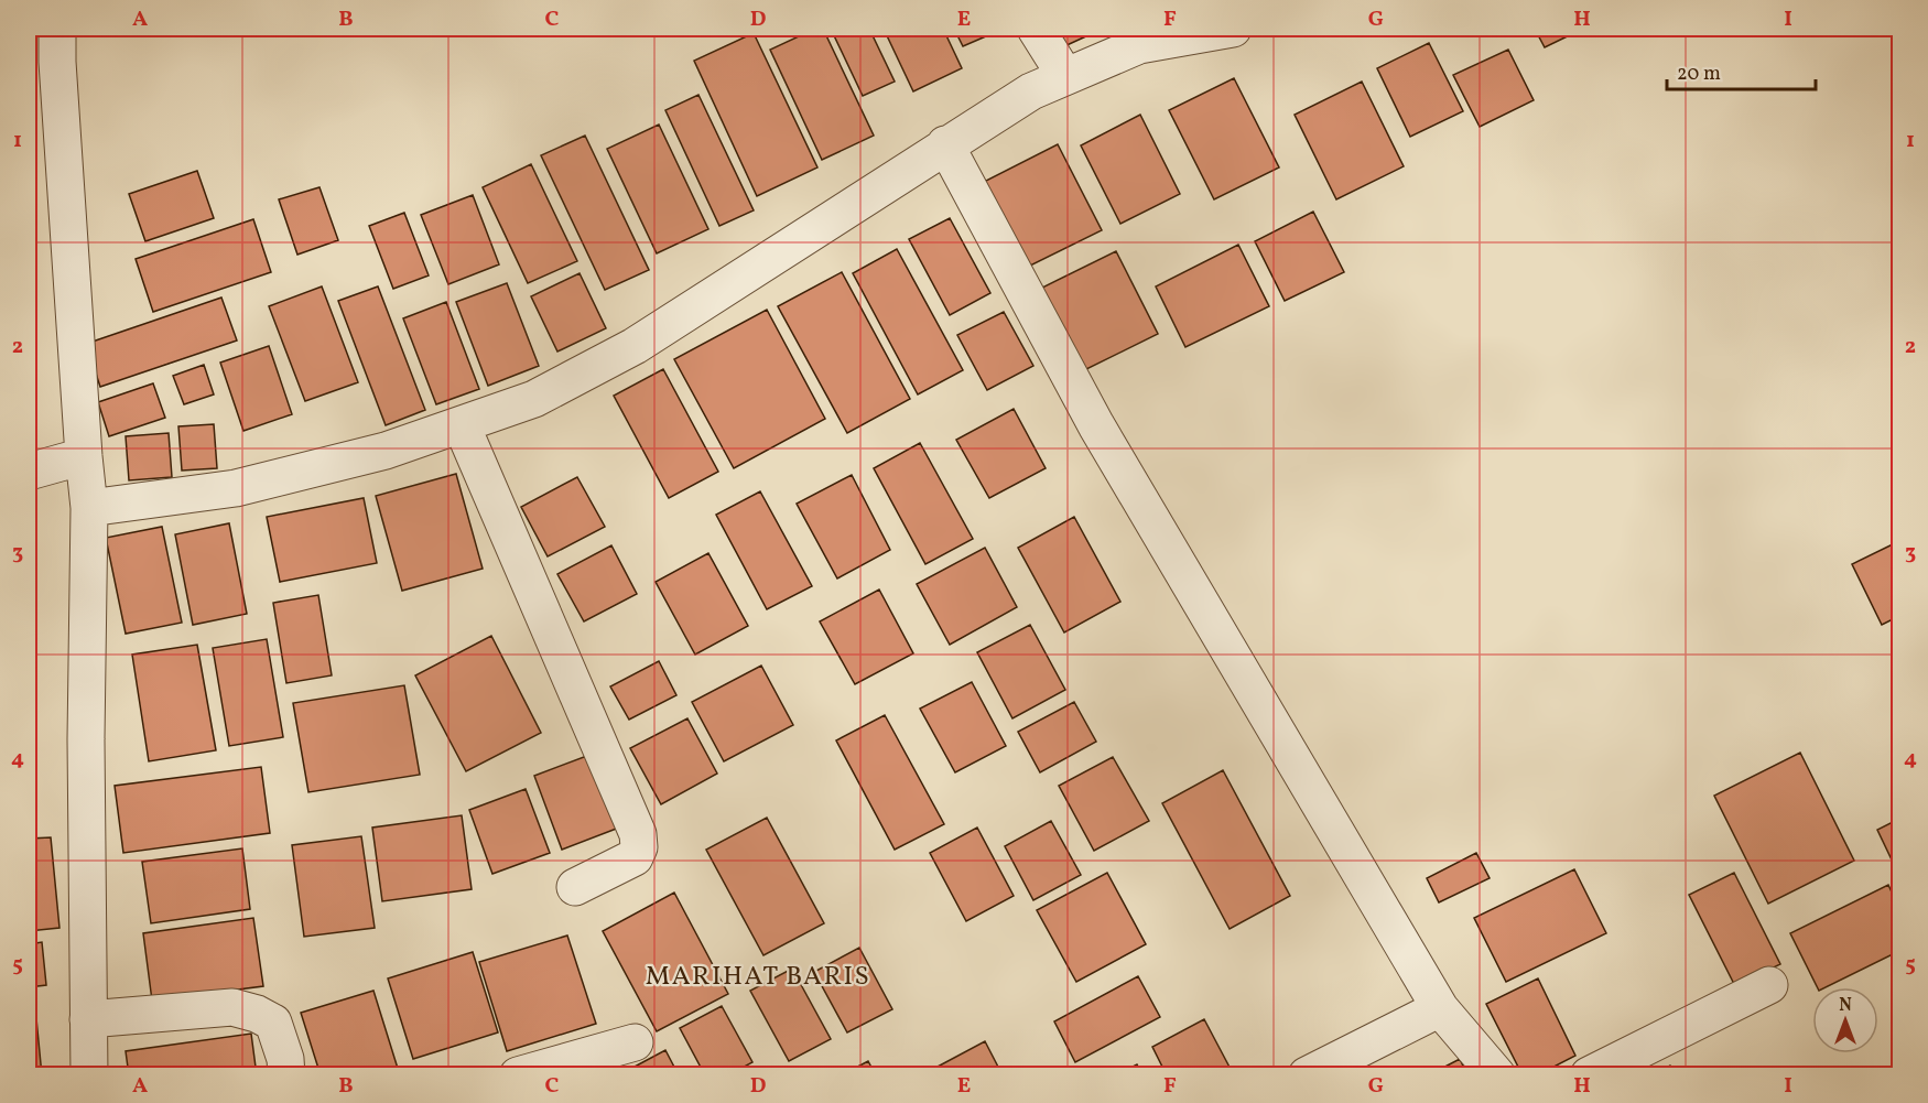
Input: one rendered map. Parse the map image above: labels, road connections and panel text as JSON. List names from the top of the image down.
{
  "districts": ["MARIHAT BARIS"],
  "scale_bar": "20 m",
  "north": "top",
  "grid": {
    "columns": [
      "A",
      "B",
      "C",
      "D",
      "E",
      "F",
      "G",
      "H",
      "I"
    ],
    "rows": [
      "1",
      "2",
      "3",
      "4",
      "5"
    ]
  }
}
